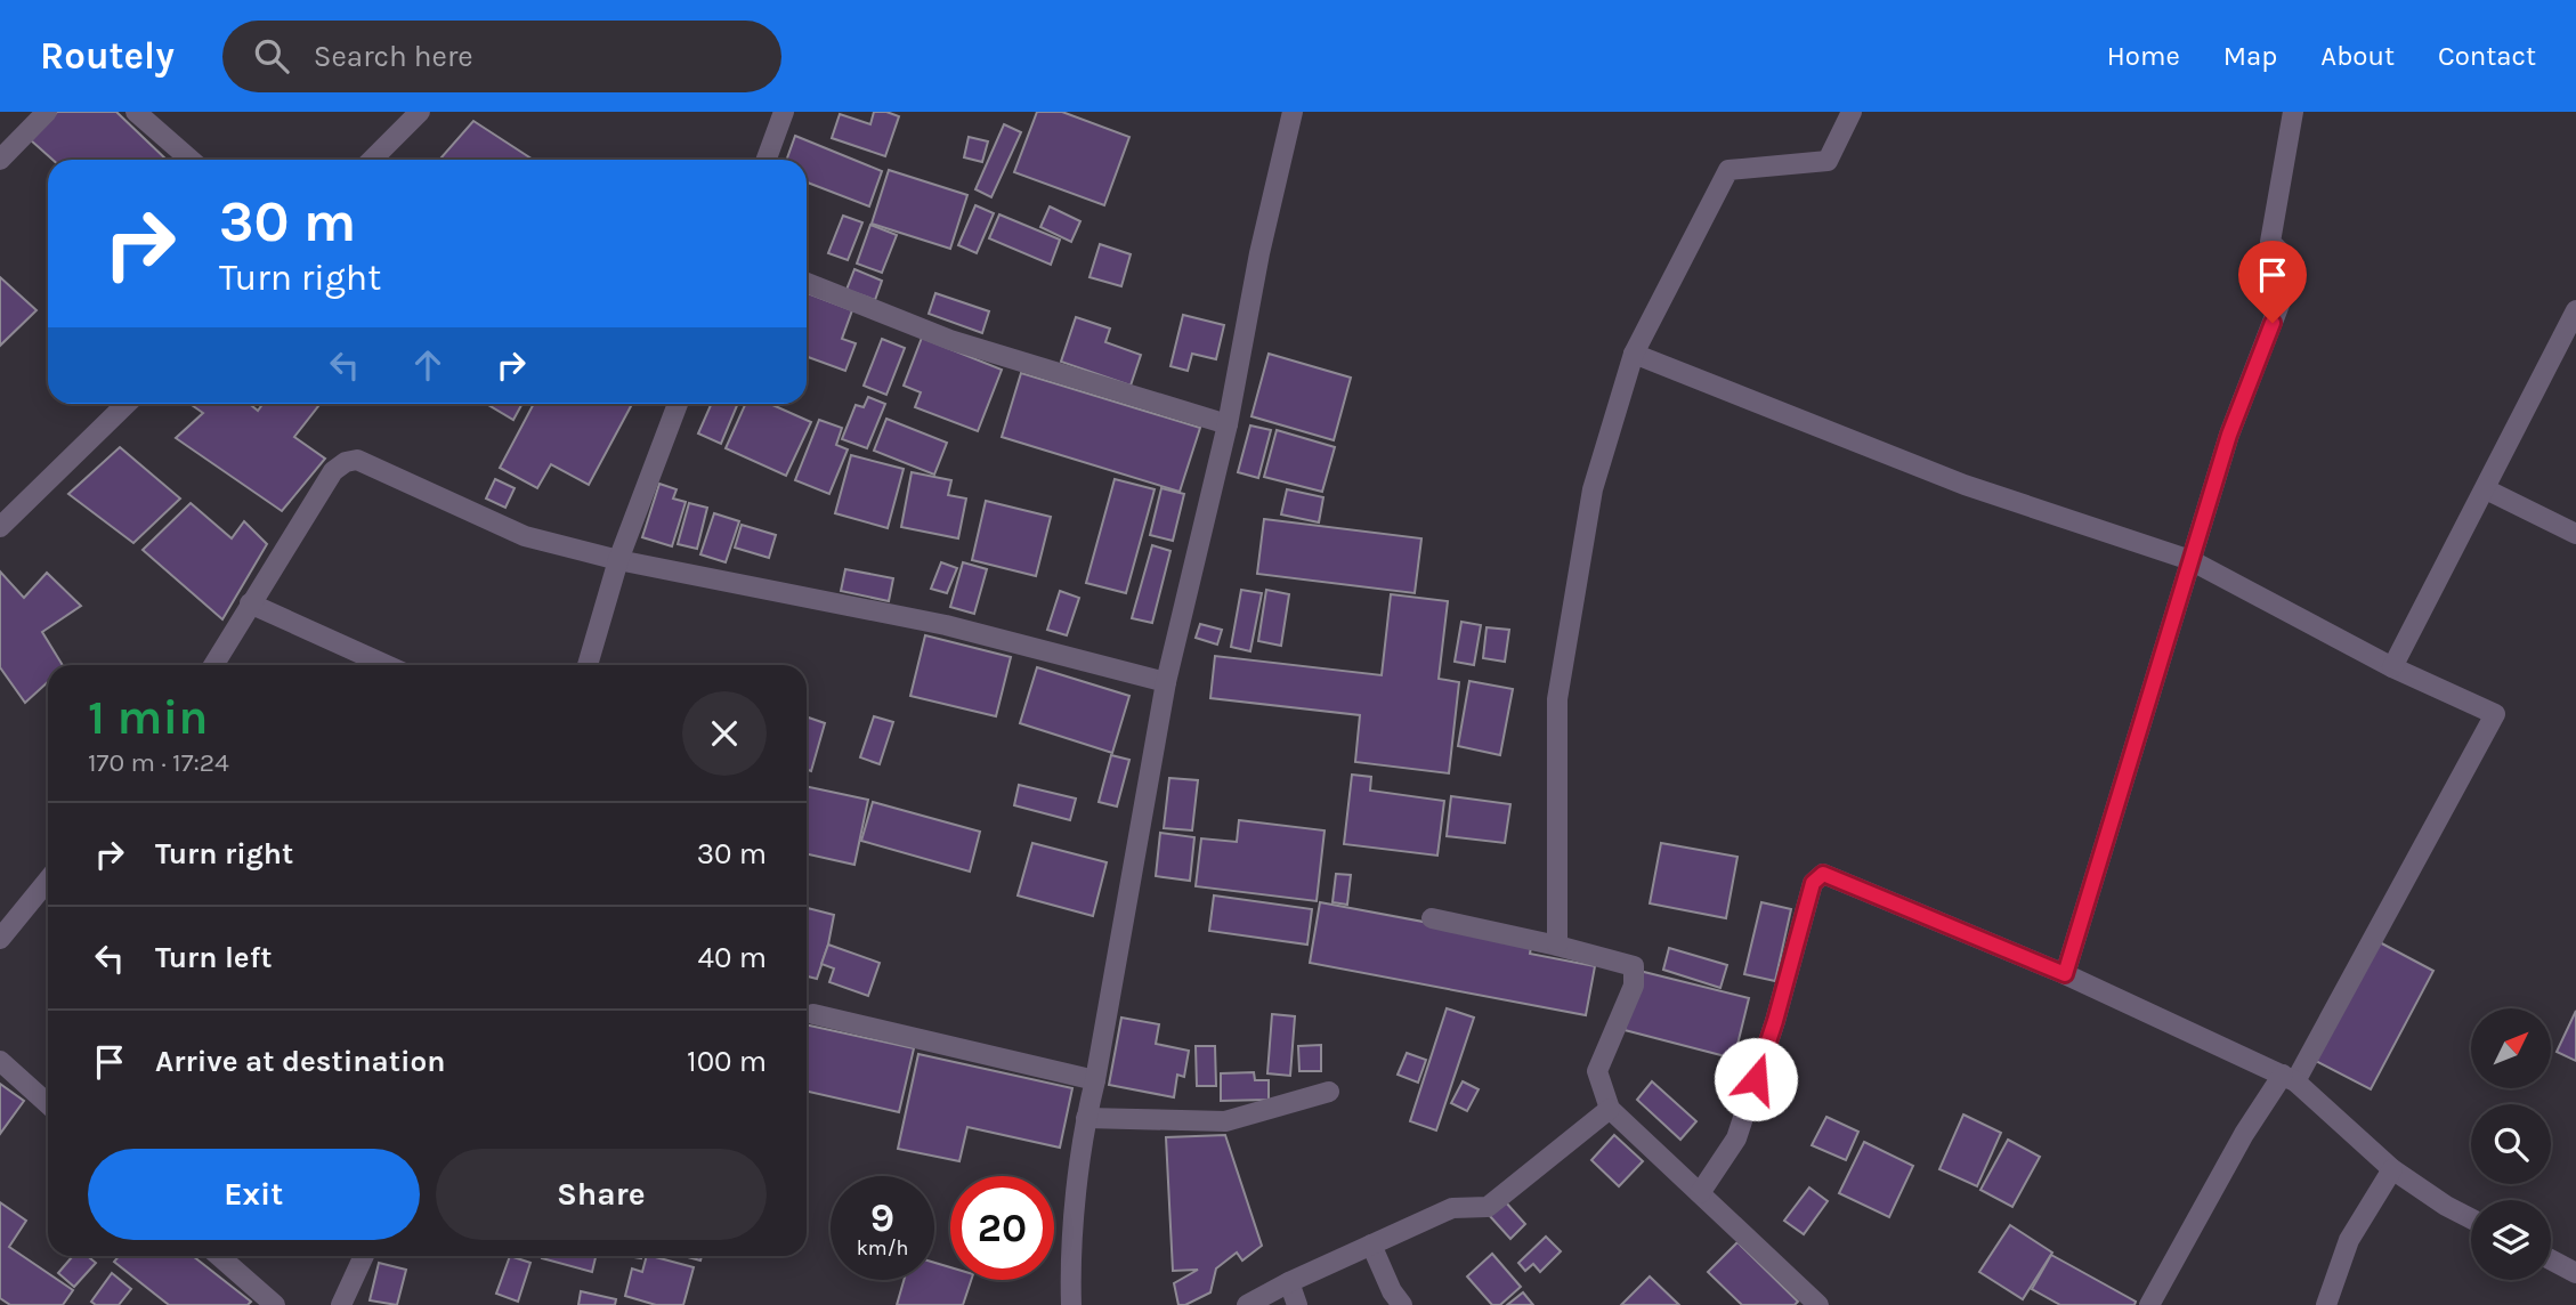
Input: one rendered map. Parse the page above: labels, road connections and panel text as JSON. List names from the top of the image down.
{
  "north": "top right",
  "page": {
    "header": "Routely",
    "search": "Search here",
    "nav": [
      "Home",
      "Map",
      "About",
      "Contact"
    ],
    "turn": ["30 m", "Turn right"],
    "heading": ["1 min", "170 m · 17:24"],
    "list": [
      {
        "name": "Turn right",
        "value": "30 m"
      },
      {
        "name": "Turn left",
        "value": "40 m"
      },
      {
        "name": "Arrive at destination",
        "value": "100 m"
      }
    ],
    "buttons": ["Exit", "Share"],
    "speed": "9 km/h",
    "limit": "20"
  }
}
